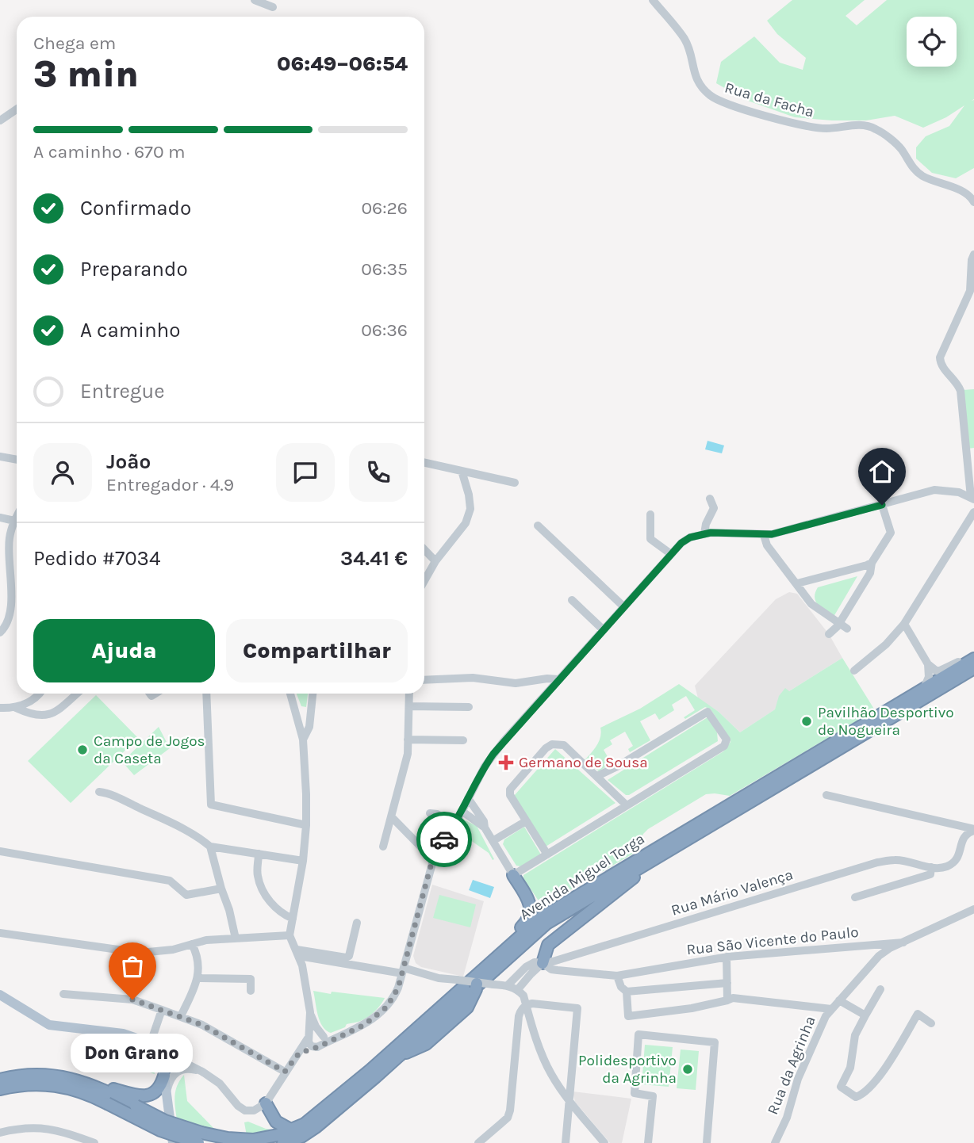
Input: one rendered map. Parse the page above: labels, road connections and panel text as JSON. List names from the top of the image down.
{
  "streets": {
    "highway": ["Avenida Miguel Torga"],
    "street": [
      "Rua da Facha",
      "Rua Mário Valença",
      "Rua São Vicente do Paulo",
      "Rua da Agrinha"
    ]
  },
  "crossings": [
    ["Rua Mário Valença", "Rua São Vicente do Paulo"],
    ["Rua São Vicente do Paulo", "Rua da Agrinha"]
  ],
  "places": {
    "other": [
      "Pavilhão Desportivo de Nogueira",
      "Campo de Jogos da Caseta",
      "Don Grano",
      "Polidesportivo da Agrinha"
    ],
    "health": ["Germano de Sousa"]
  },
  "page": {
    "heading": ["3 min", "Chega em", "06:49–06:54"],
    "panel": [
      "João",
      "Entregador · 4.9",
      "Pedido #7034",
      "34.41 €"
    ],
    "bar": "A caminho · 670 m",
    "list": [
      ["Confirmado", "06:26"],
      ["Preparando", "06:35"],
      ["A caminho", "06:36"],
      "Entregue"
    ],
    "buttons": ["Ajuda", "Compartilhar"],
    "bubble": "Don Grano"
  }
}
